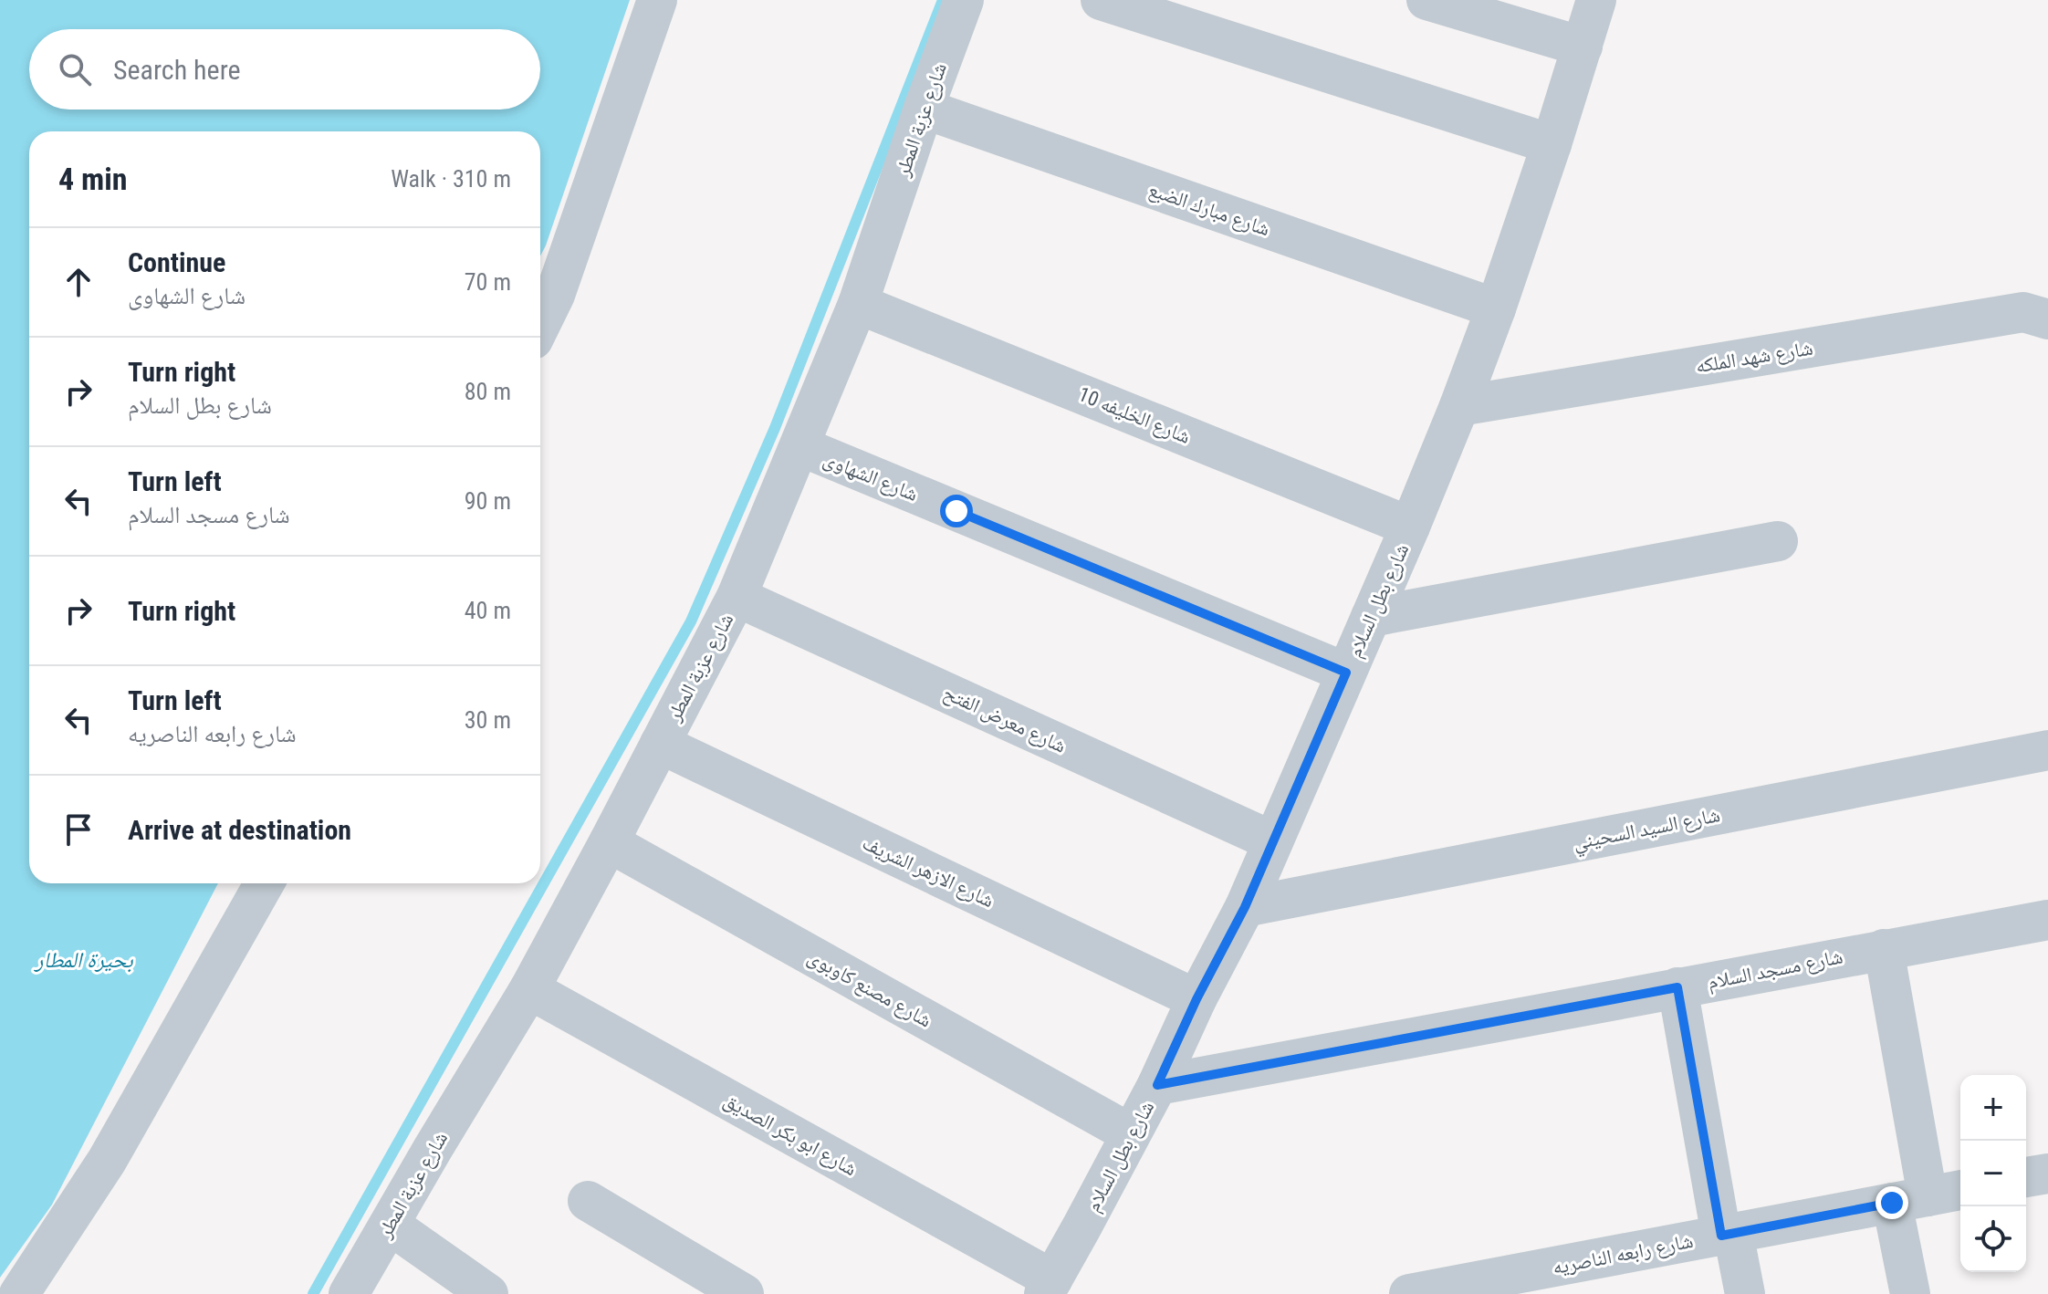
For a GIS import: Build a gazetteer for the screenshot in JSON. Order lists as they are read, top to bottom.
{
  "streets": {
    "street": [
      "شارع عزبة المطر",
      "شارع مبارك الضبع",
      "شارع شهد الملكه",
      "شارع الخليفه 10",
      "شارع الشهاوى",
      "شارع بطل السلام",
      "شارع معرض الفتح",
      "شارع السيد السحيني",
      "شارع الازهر الشريف",
      "شارع مسجد السلام",
      "شارع مصنع كاوبوى",
      "شارع ابو بكر الصديق",
      "شارع رابعه الناصريه"
    ]
  },
  "crossings": [
    ["شارع عزبة المطر", "شارع مبارك الضبع"],
    ["شارع عزبة المطر", "شارع الخليفه 10"],
    ["شارع عزبة المطر", "شارع الشهاوى"],
    ["شارع عزبة المطر", "شارع معرض الفتح"],
    ["شارع عزبة المطر", "شارع الازهر الشريف"],
    ["شارع عزبة المطر", "شارع مصنع كاوبوى"],
    ["شارع عزبة المطر", "شارع ابو بكر الصديق"],
    ["شارع مبارك الضبع", "شارع بطل السلام"],
    ["شارع شهد الملكه", "شارع بطل السلام"],
    ["شارع الخليفه 10", "شارع بطل السلام"],
    ["شارع الشهاوى", "شارع بطل السلام"],
    ["شارع بطل السلام", "شارع معرض الفتح"],
    ["شارع بطل السلام", "شارع السيد السحيني"],
    ["شارع بطل السلام", "شارع الازهر الشريف"],
    ["شارع بطل السلام", "شارع مسجد السلام"],
    ["شارع بطل السلام", "شارع مصنع كاوبوى"],
    ["شارع بطل السلام", "شارع ابو بكر الصديق"]
  ],
  "water": ["بحيرة المطار"],
  "page": {
    "search": "Search here",
    "heading": ["4 min", "Walk · 310 m"],
    "list": [
      ["Continue", "شارع الشهاوى", "70 m"],
      ["Turn right", "شارع بطل السلام", "80 m"],
      ["Turn left", "شارع مسجد السلام", "90 m"],
      ["Turn right", "40 m"],
      ["Turn left", "شارع رابعه الناصريه", "30 m"],
      "Arrive at destination"
    ],
    "map_buttons": ["+", "−"]
  }
}
